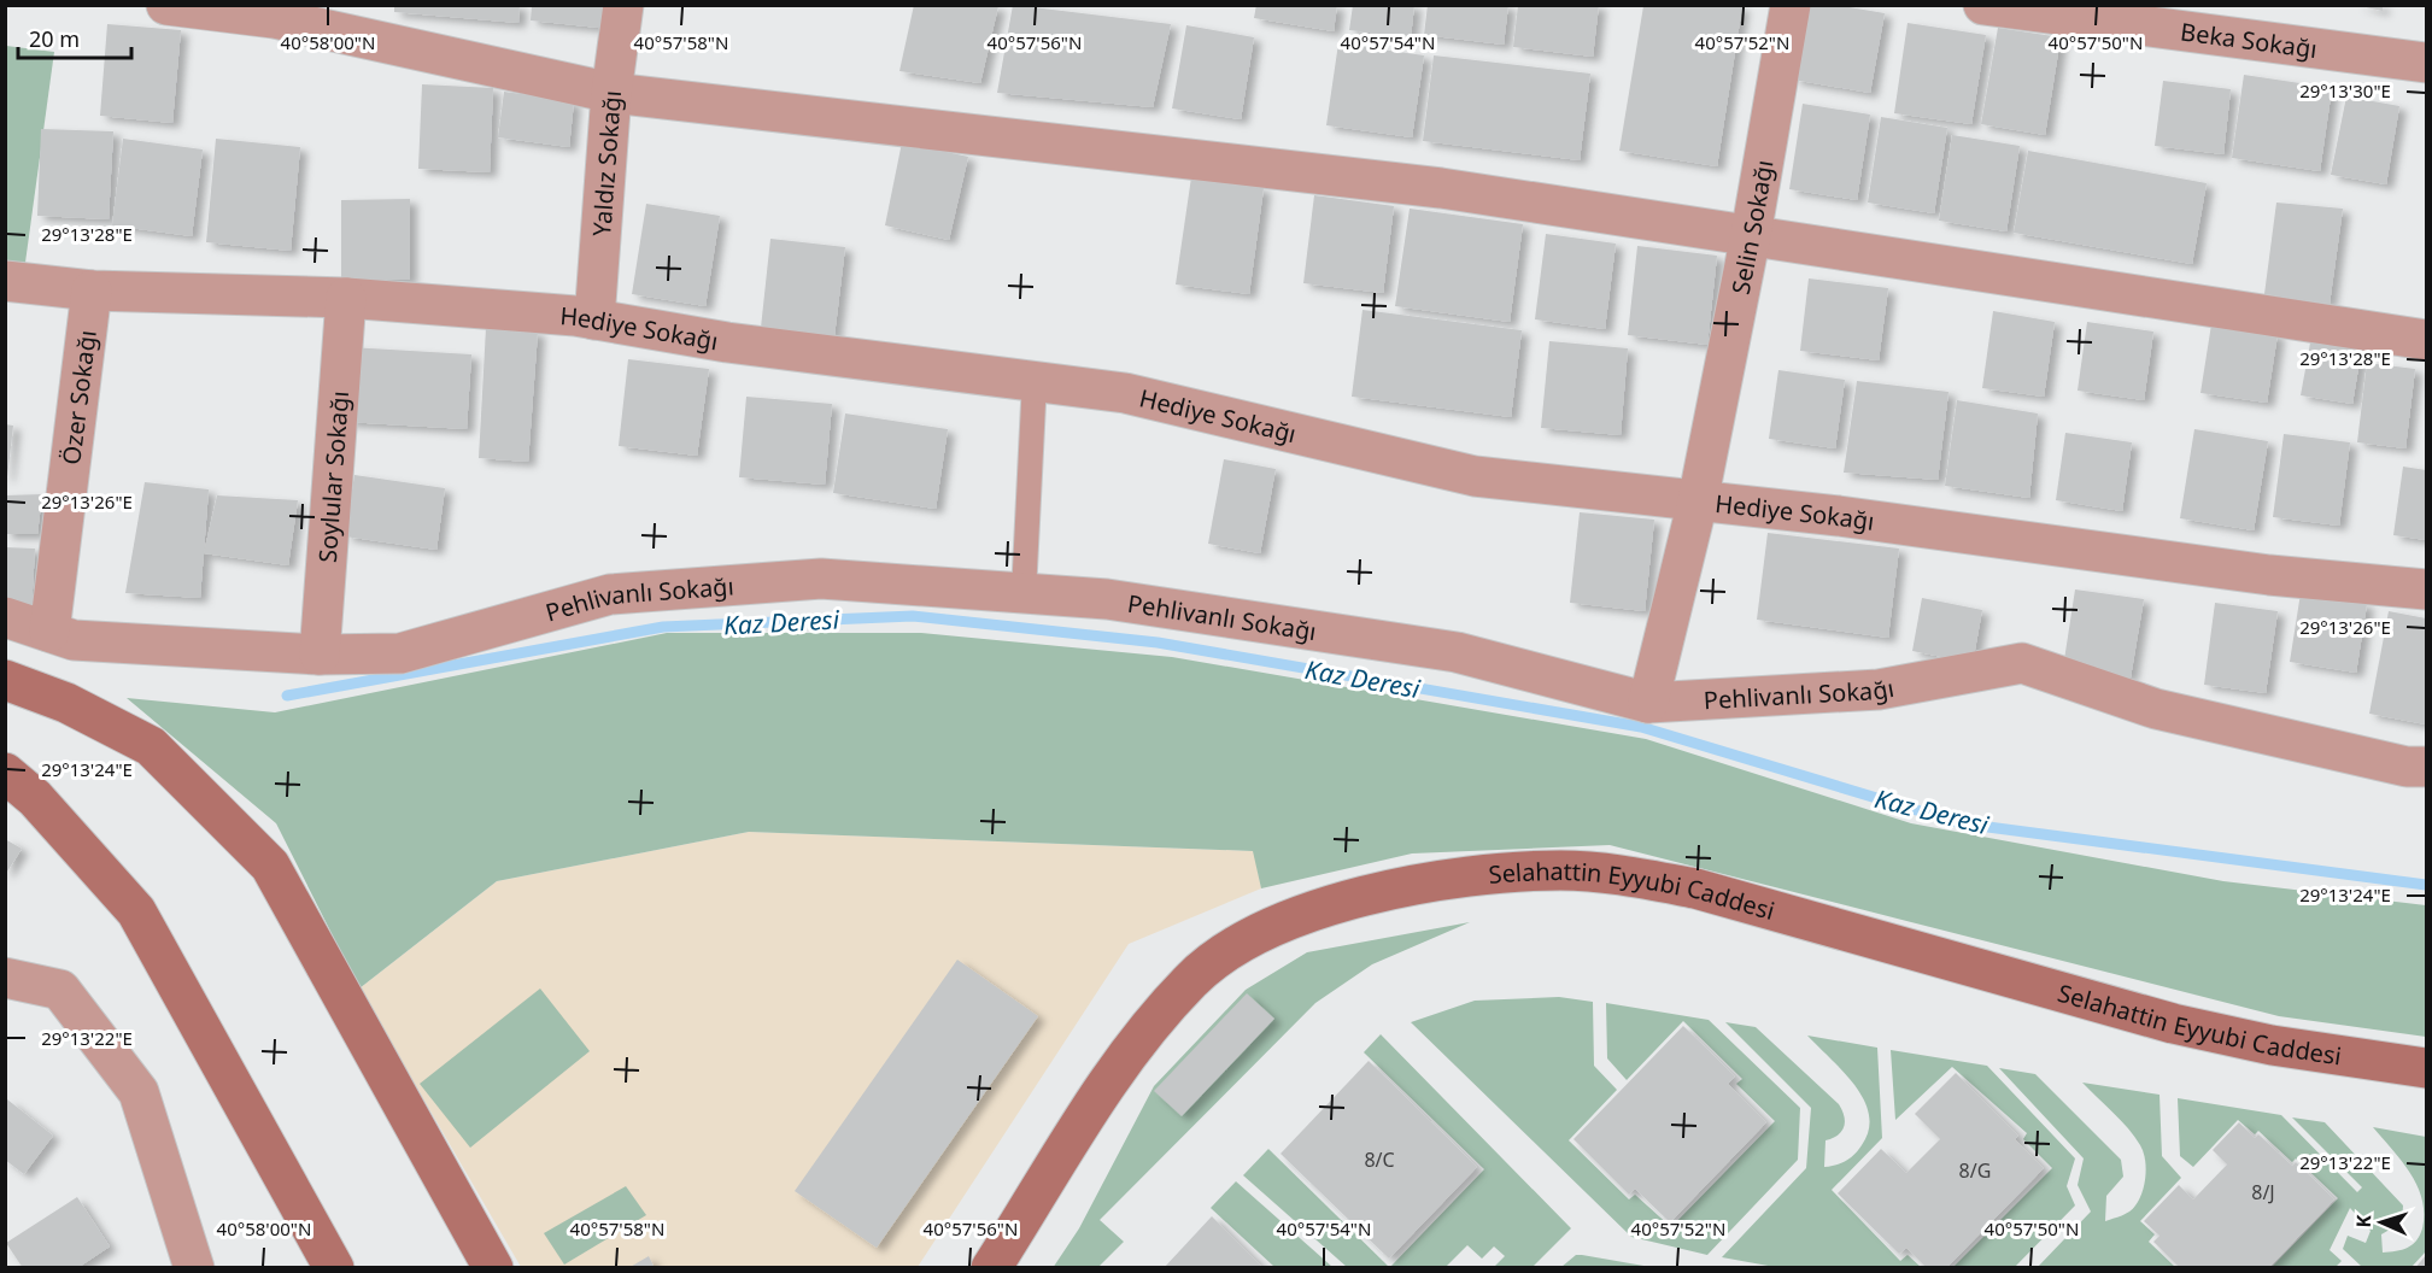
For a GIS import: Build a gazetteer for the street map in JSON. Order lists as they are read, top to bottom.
{
  "streets": {
    "main road": ["Selahattin Eyyubi Caddesi"],
    "street": [
      "Beka Sokağı",
      "Yaldız Sokağı",
      "Selin Sokağı",
      "Hediye Sokağı",
      "Özer Sokağı",
      "Soylular Sokağı",
      "Pehlivanlı Sokağı"
    ]
  },
  "crossings": [
    ["Yaldız Sokağı", "Hediye Sokağı"],
    ["Selin Sokağı", "Hediye Sokağı"],
    ["Selin Sokağı", "Pehlivanlı Sokağı"],
    ["Hediye Sokağı", "Özer Sokağı"],
    ["Hediye Sokağı", "Soylular Sokağı"],
    ["Özer Sokağı", "Pehlivanlı Sokağı"],
    ["Soylular Sokağı", "Pehlivanlı Sokağı"]
  ],
  "water": ["Kaz Deresi"],
  "house_numbers": ["8/C", "8/G", "8/J"],
  "scale_bar": "20 m",
  "north": "left",
  "coordinates": [
    "40°58'00\"N",
    "40°57'58\"N",
    "40°57'56\"N",
    "40°57'54\"N",
    "40°57'52\"N",
    "40°57'50\"N",
    "29°13'30\"E",
    "29°13'28\"E",
    "29°13'26\"E",
    "29°13'24\"E",
    "29°13'22\"E"
  ]
}
